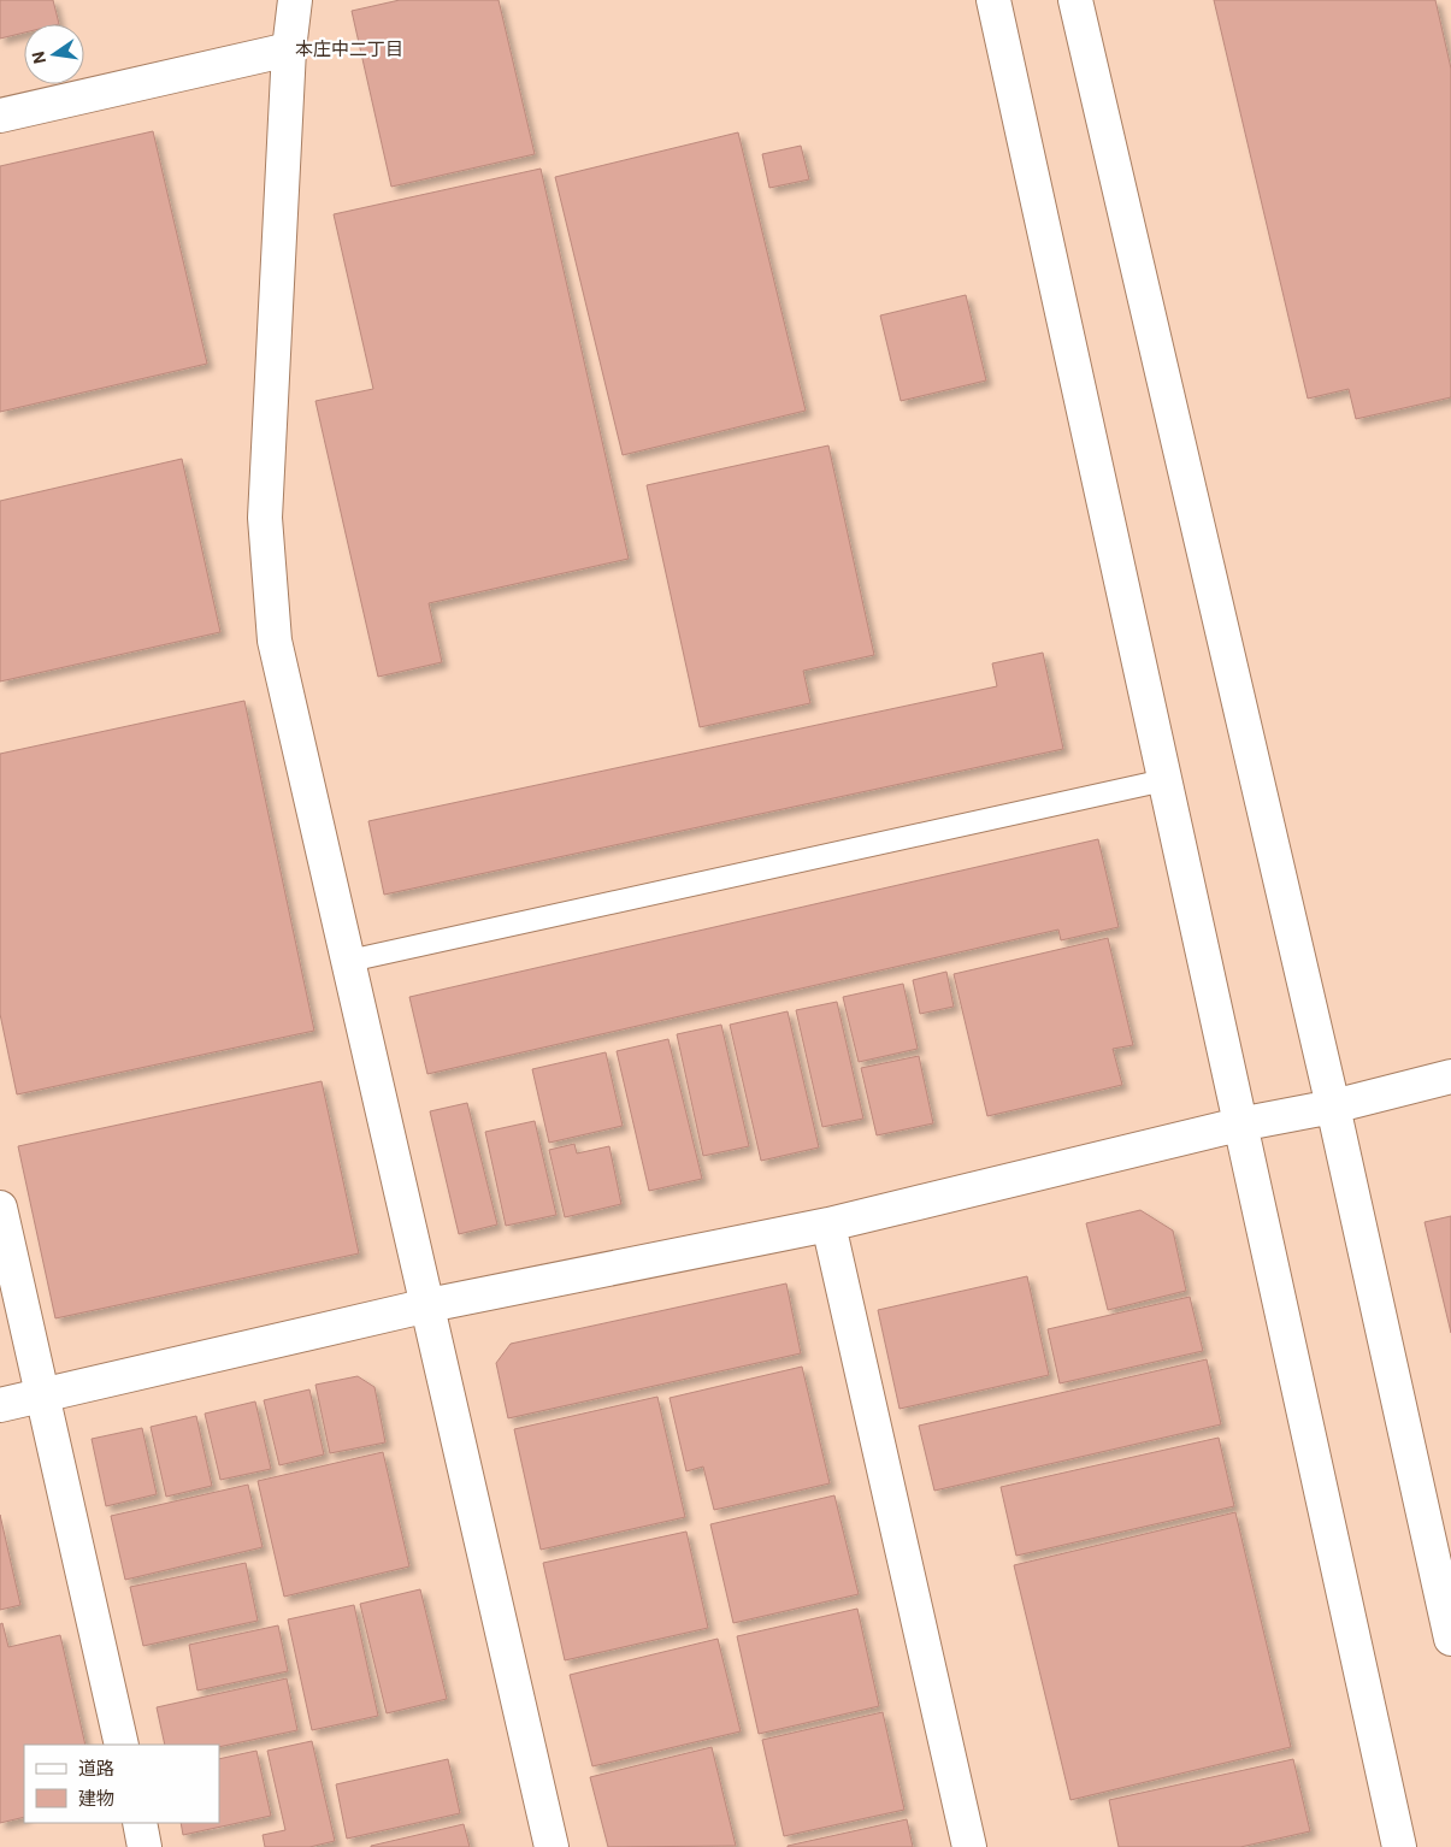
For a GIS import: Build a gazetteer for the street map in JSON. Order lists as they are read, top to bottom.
{
  "districts": ["本庄中二丁目"],
  "legend": ["道路", "建物"],
  "north": "left"
}
